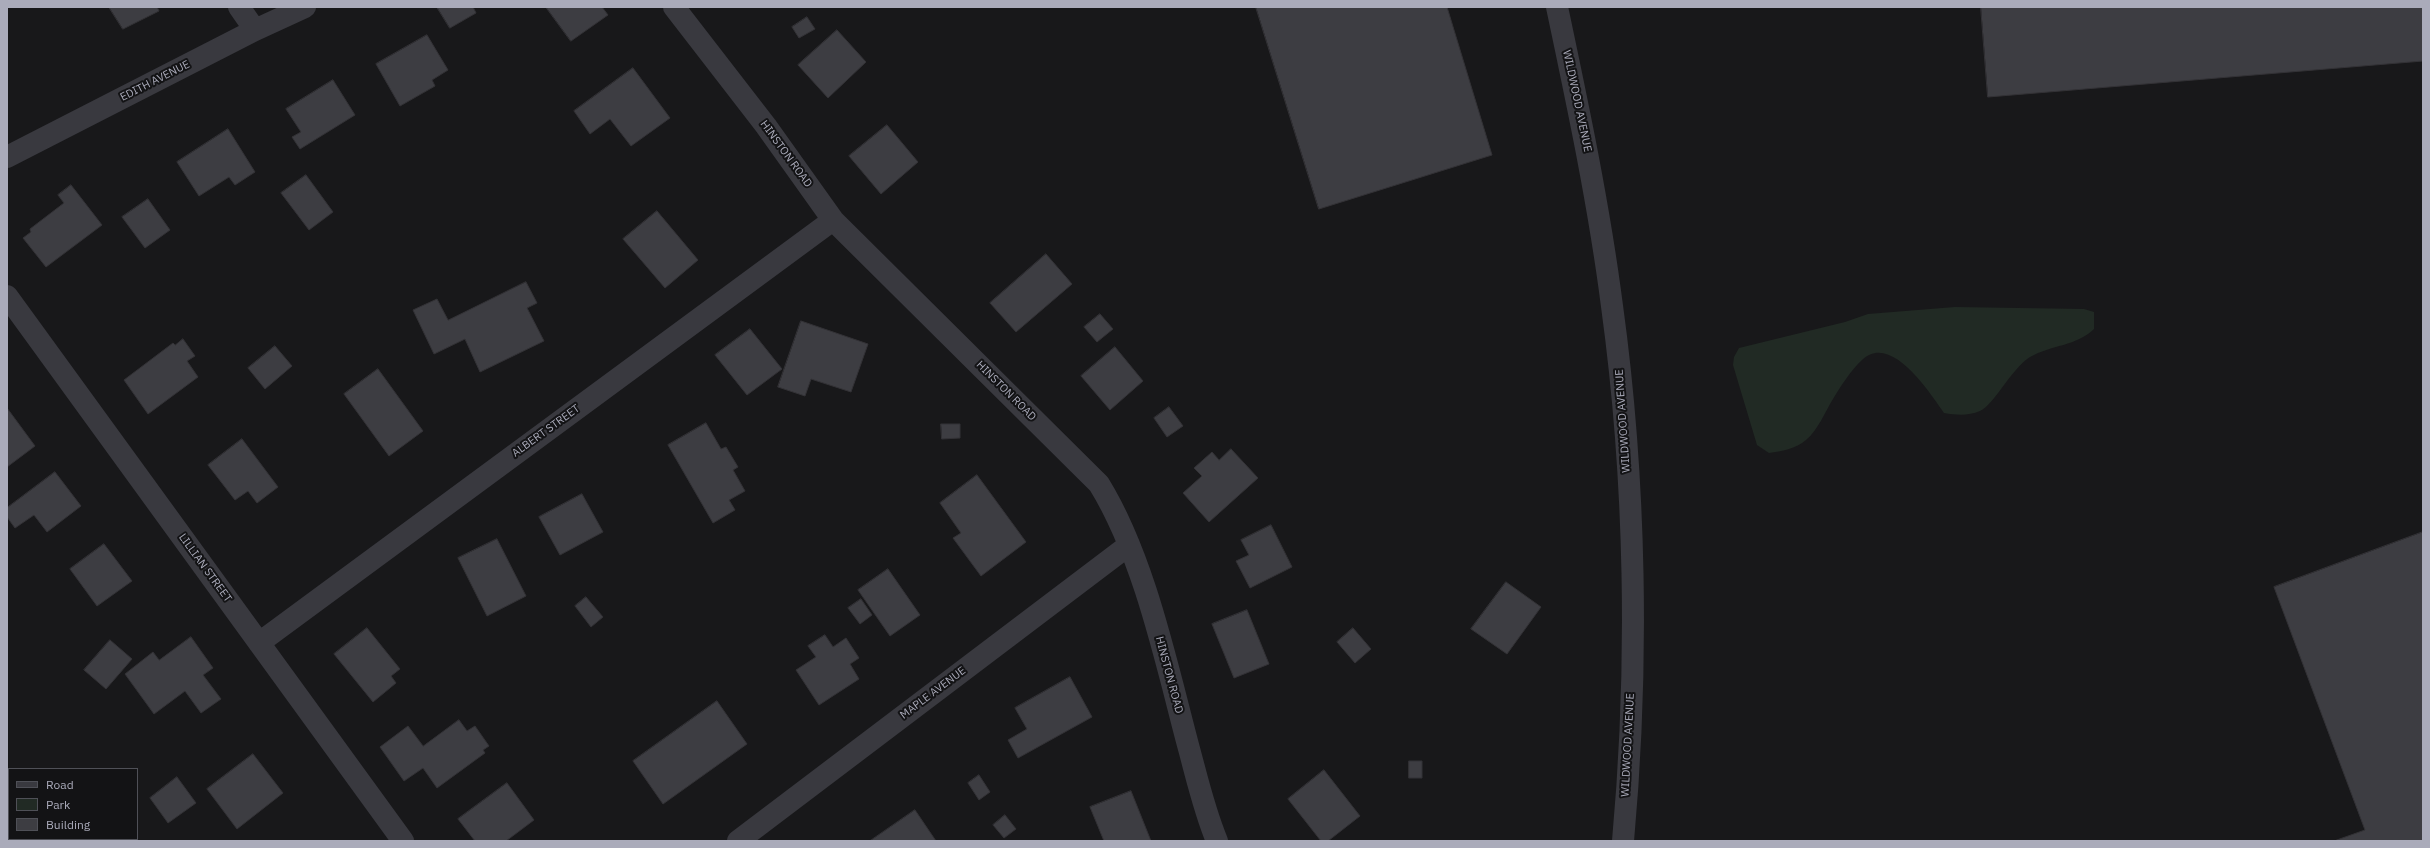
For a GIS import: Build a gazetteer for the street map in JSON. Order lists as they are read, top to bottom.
{
  "streets": {
    "street": [
      "EDITH AVENUE",
      "WILDWOOD AVENUE",
      "HINSTON ROAD",
      "ALBERT STREET",
      "LILLIAN STREET",
      "MAPLE AVENUE"
    ]
  },
  "crossings": [
    ["HINSTON ROAD", "ALBERT STREET"],
    ["HINSTON ROAD", "MAPLE AVENUE"],
    ["ALBERT STREET", "LILLIAN STREET"]
  ],
  "legend": ["Road", "Park", "Building"]
}
